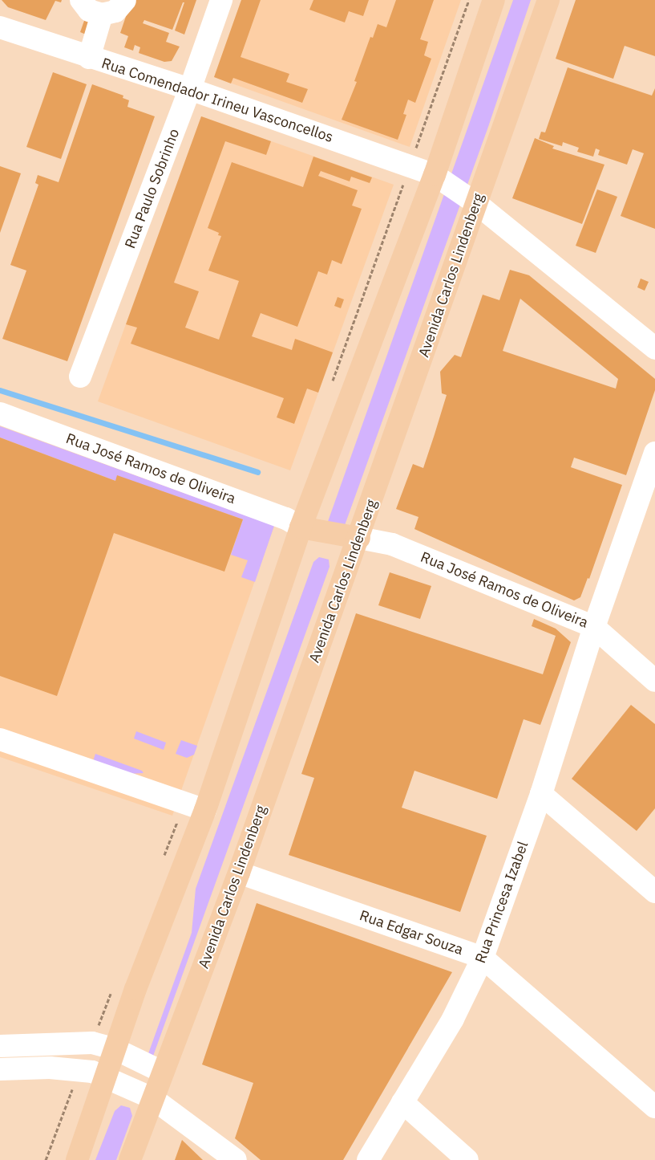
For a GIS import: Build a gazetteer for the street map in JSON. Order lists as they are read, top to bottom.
{
  "streets": {
    "main road": ["Avenida Carlos Lindenberg"],
    "street": [
      "Rua Comendador Irineu Vasconcellos",
      "Rua Paulo Sobrinho",
      "Rua José Ramos de Oliveira",
      "Rua Princesa Izabel",
      "Rua Edgar Souza"
    ]
  },
  "crossings": [
    ["Rua Comendador Irineu Vasconcellos", "Rua Paulo Sobrinho"],
    ["Rua Comendador Irineu Vasconcellos", "Avenida Carlos Lindenberg"],
    ["Avenida Carlos Lindenberg", "Rua José Ramos de Oliveira"],
    ["Avenida Carlos Lindenberg", "Rua Edgar Souza"],
    ["Rua José Ramos de Oliveira", "Rua Princesa Izabel"],
    ["Rua Princesa Izabel", "Rua Edgar Souza"]
  ]
}
